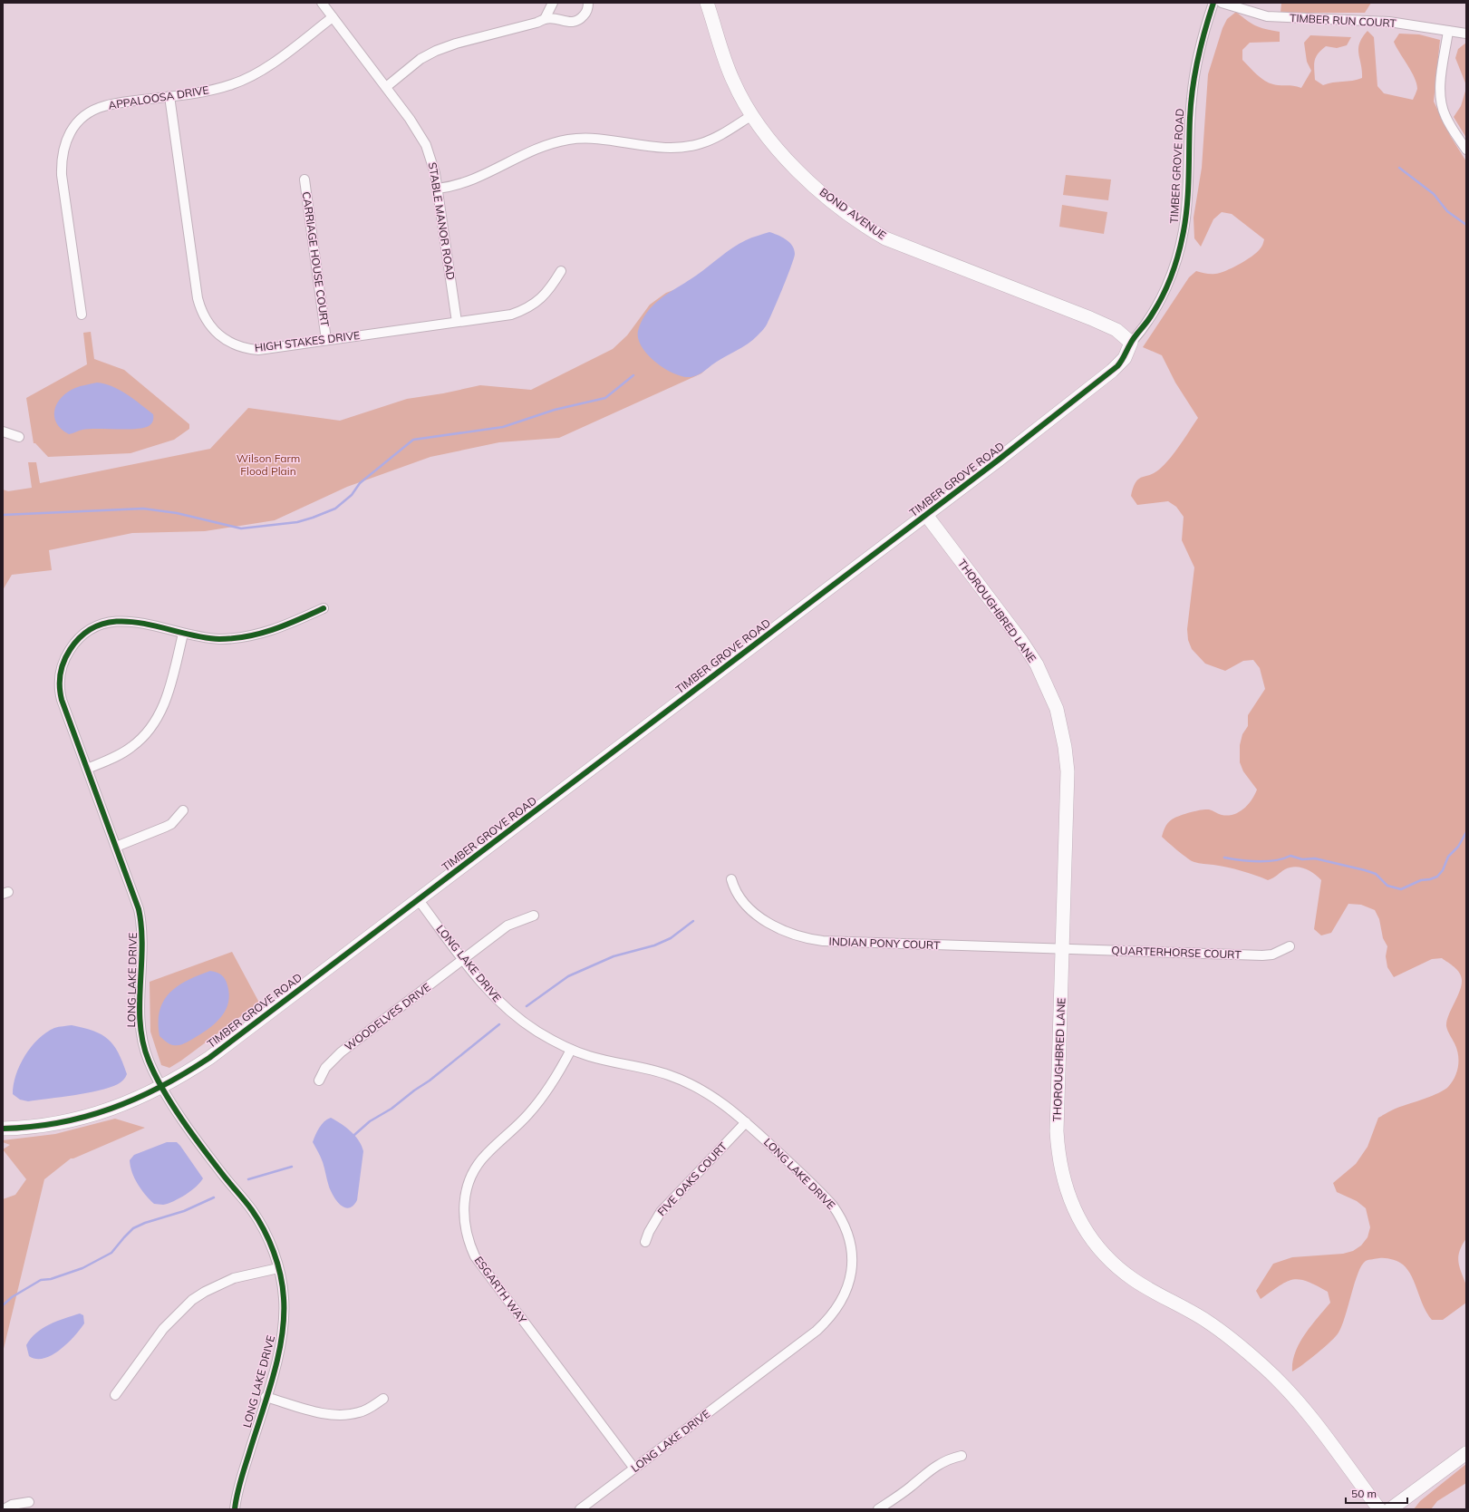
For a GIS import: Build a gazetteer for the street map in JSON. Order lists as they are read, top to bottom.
{
  "streets": {
    "street": [
      "TIMBER RUN COURT",
      "APPALOOSA DRIVE",
      "TIMBER GROVE ROAD",
      "BOND AVENUE",
      "STABLE MANOR ROAD",
      "CARRIAGE HOUSE COURT",
      "HIGH STAKES DRIVE",
      "THOROUGHBRED LANE",
      "INDIAN PONY COURT",
      "QUARTERHORSE COURT",
      "LONG LAKE DRIVE",
      "WOODELVES DRIVE",
      "FIVE OAKS COURT",
      "ESGARTH WAY"
    ]
  },
  "crossings": [
    ["APPALOOSA DRIVE", "STABLE MANOR ROAD"],
    ["APPALOOSA DRIVE", "HIGH STAKES DRIVE"],
    ["TIMBER GROVE ROAD", "BOND AVENUE"],
    ["TIMBER GROVE ROAD", "THOROUGHBRED LANE"],
    ["TIMBER GROVE ROAD", "LONG LAKE DRIVE"],
    ["STABLE MANOR ROAD", "HIGH STAKES DRIVE"],
    ["CARRIAGE HOUSE COURT", "HIGH STAKES DRIVE"],
    ["THOROUGHBRED LANE", "INDIAN PONY COURT"],
    ["THOROUGHBRED LANE", "QUARTERHORSE COURT"],
    ["INDIAN PONY COURT", "QUARTERHORSE COURT"],
    ["LONG LAKE DRIVE", "WOODELVES DRIVE"],
    ["LONG LAKE DRIVE", "FIVE OAKS COURT"],
    ["LONG LAKE DRIVE", "ESGARTH WAY"]
  ],
  "parks": ["Wilson Farm Flood Plain"],
  "scale_bar": "50 m"
}
